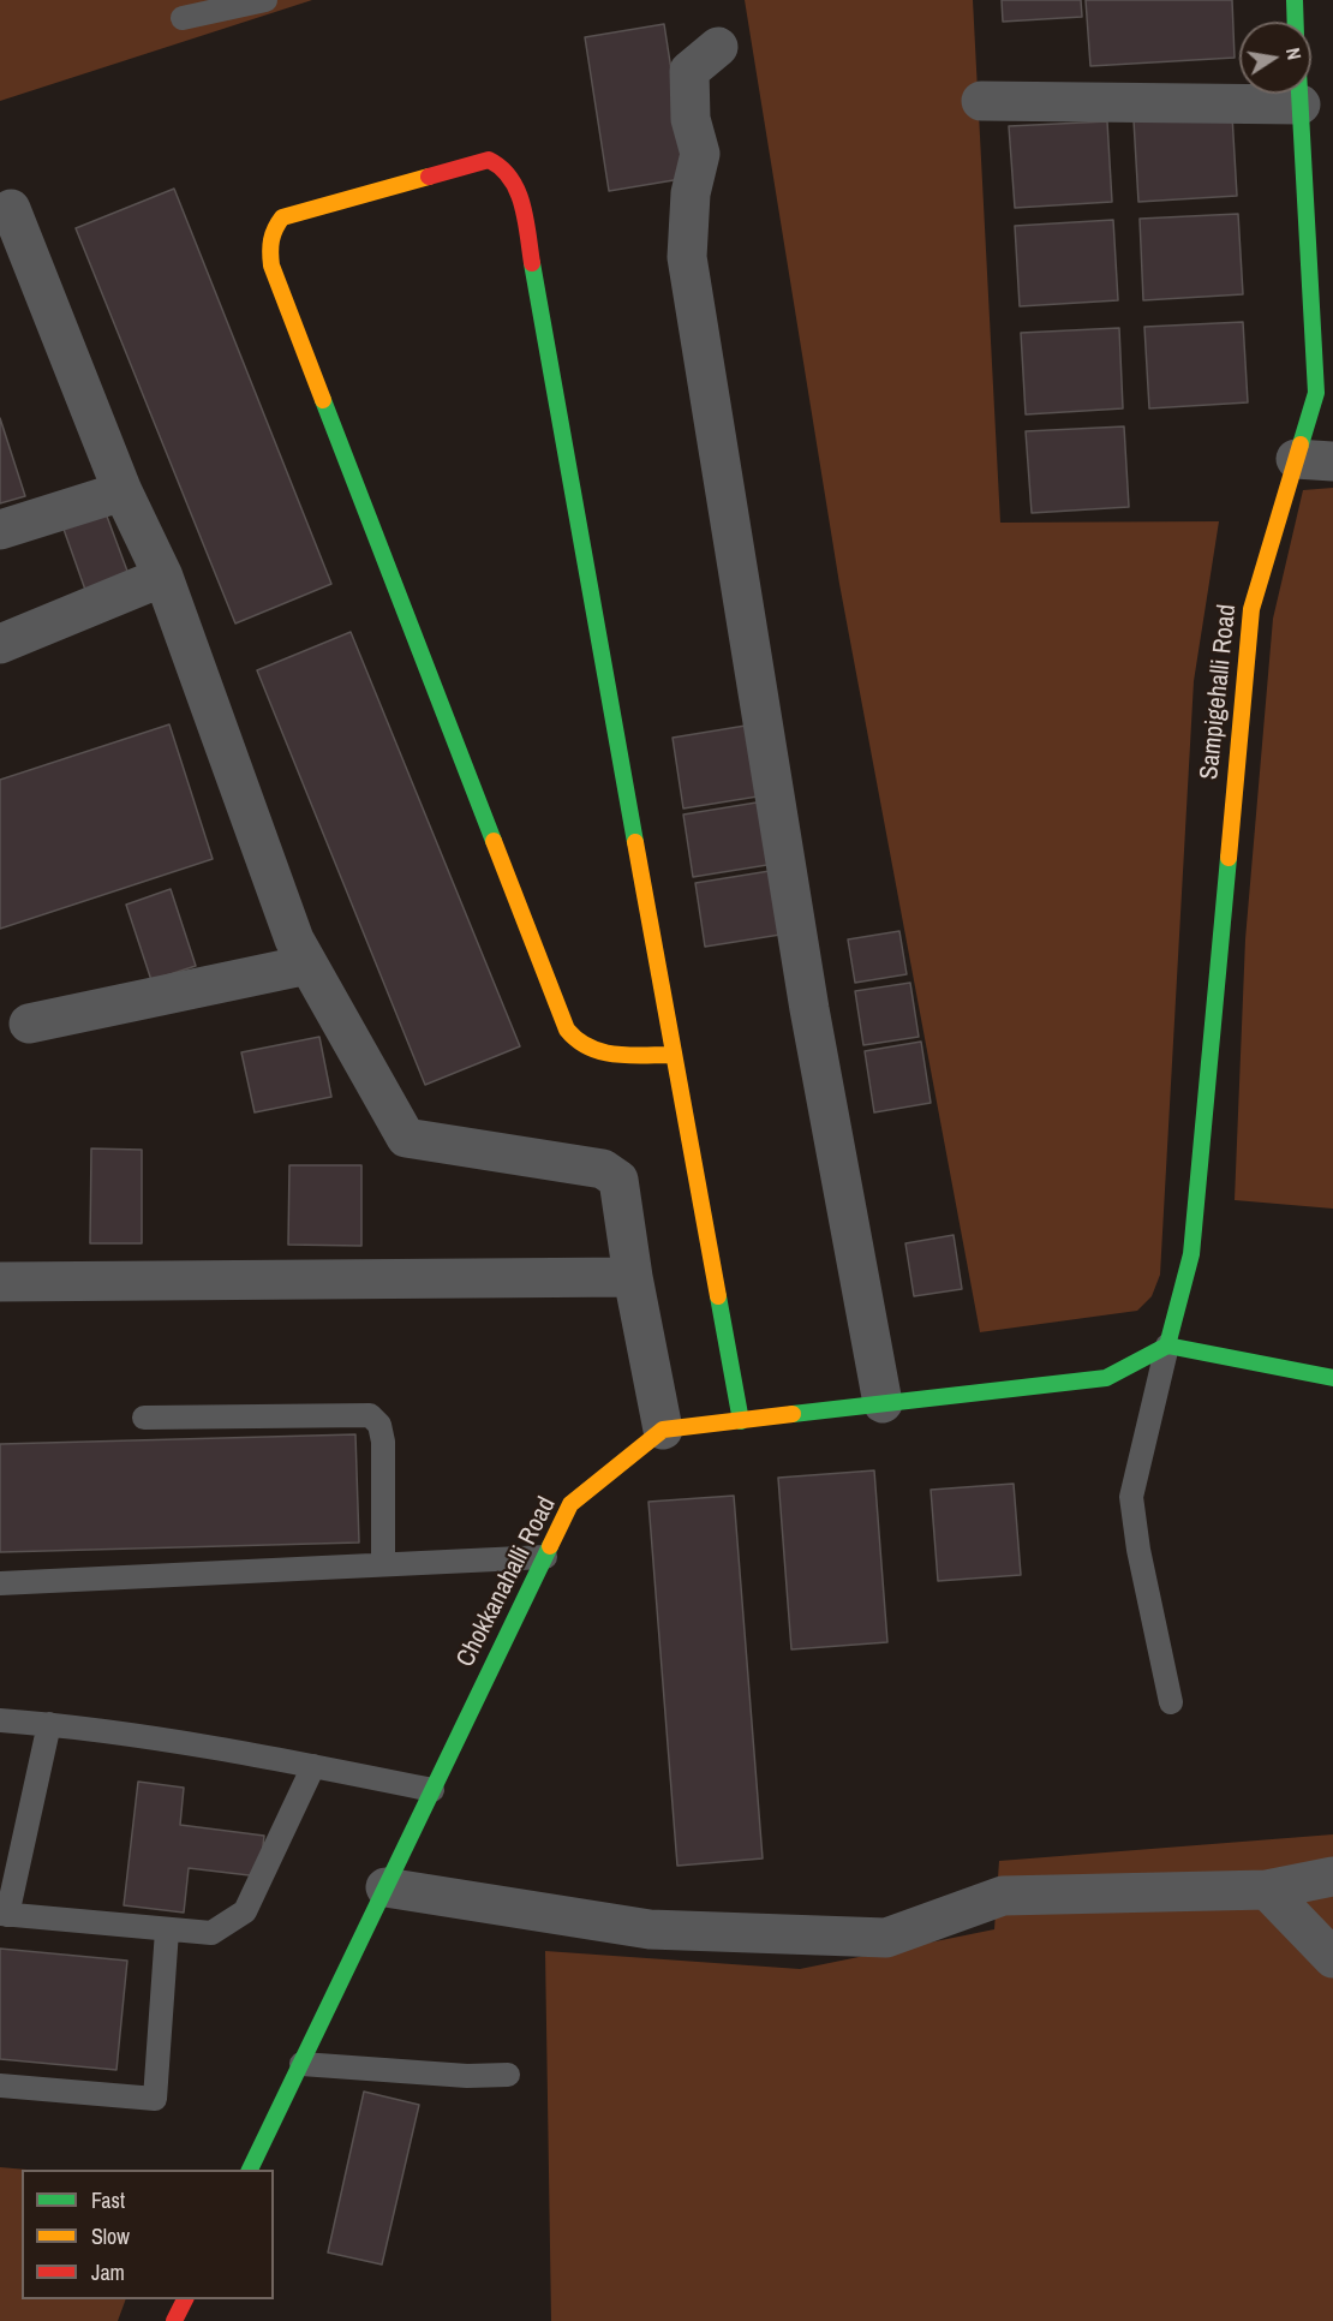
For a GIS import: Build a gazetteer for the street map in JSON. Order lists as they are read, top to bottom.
{
  "streets": {
    "street": ["Sampigehalli Road", "Chokkanahalli Road"]
  },
  "legend": ["Fast", "Slow", "Jam"],
  "north": "right"
}
